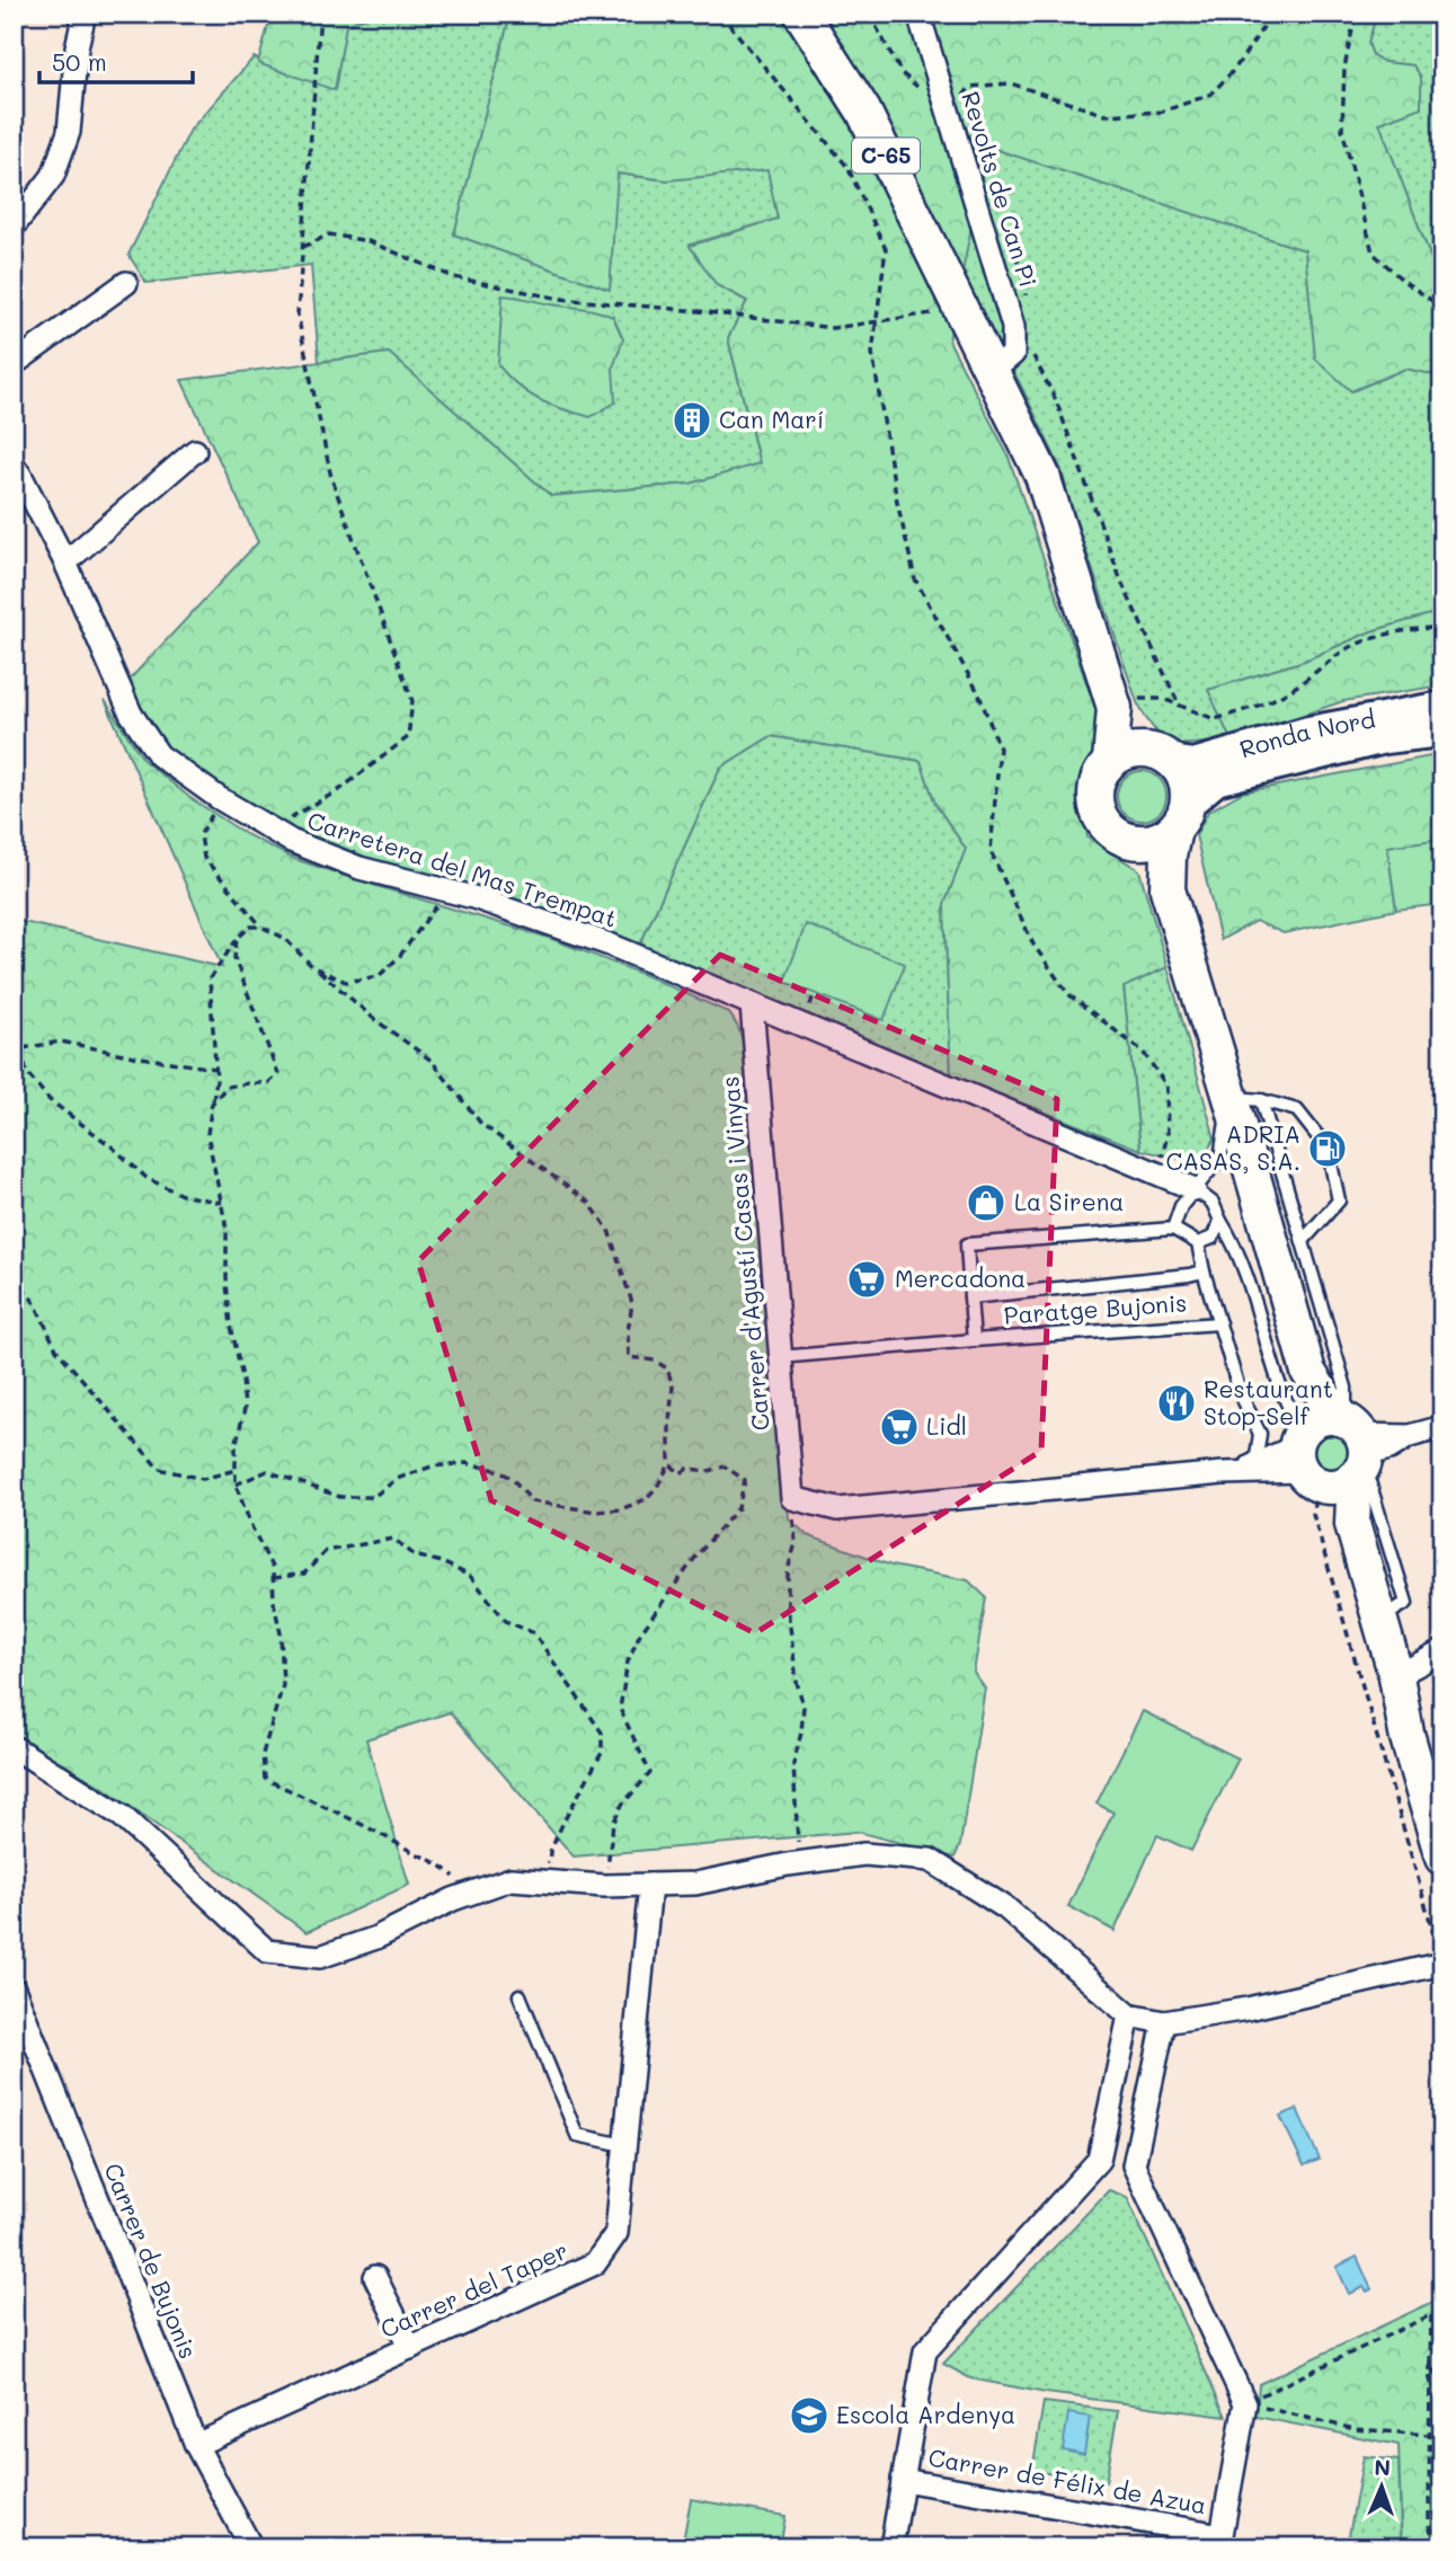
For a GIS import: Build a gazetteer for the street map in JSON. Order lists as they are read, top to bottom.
{
  "streets": {
    "main road": ["C-65"],
    "street": [
      "Revolts de Can Pi",
      "Ronda Nord",
      "Carretera del Mas Trempat",
      "Carrer d'Agustí Casas i Vinyas",
      "Carrer de Bujonis",
      "Carrer del Taper",
      "Carrer de Félix de Azua"
    ],
    "lane": ["Paratge Bujonis"]
  },
  "crossings": [
    ["C-65", "Revolts de Can Pi"],
    ["C-65", "Ronda Nord"],
    ["Carretera del Mas Trempat", "Carrer d'Agustí Casas i Vinyas"],
    ["Carretera del Mas Trempat", "Paratge Bujonis"],
    ["Carrer d'Agustí Casas i Vinyas", "Paratge Bujonis"],
    ["Carrer de Bujonis", "Carrer del Taper"]
  ],
  "places": {
    "building": ["Can Marí"],
    "fuel station": ["ADRIA CASAS, S.A."],
    "shop": ["La Sirena"],
    "supermarket": ["Mercadona", "Lidl"],
    "restaurant": ["Restaurant Stop-Self"],
    "school or university": ["Escola Ardenya"]
  },
  "scale_bar": "50 m",
  "north": "top"
}
